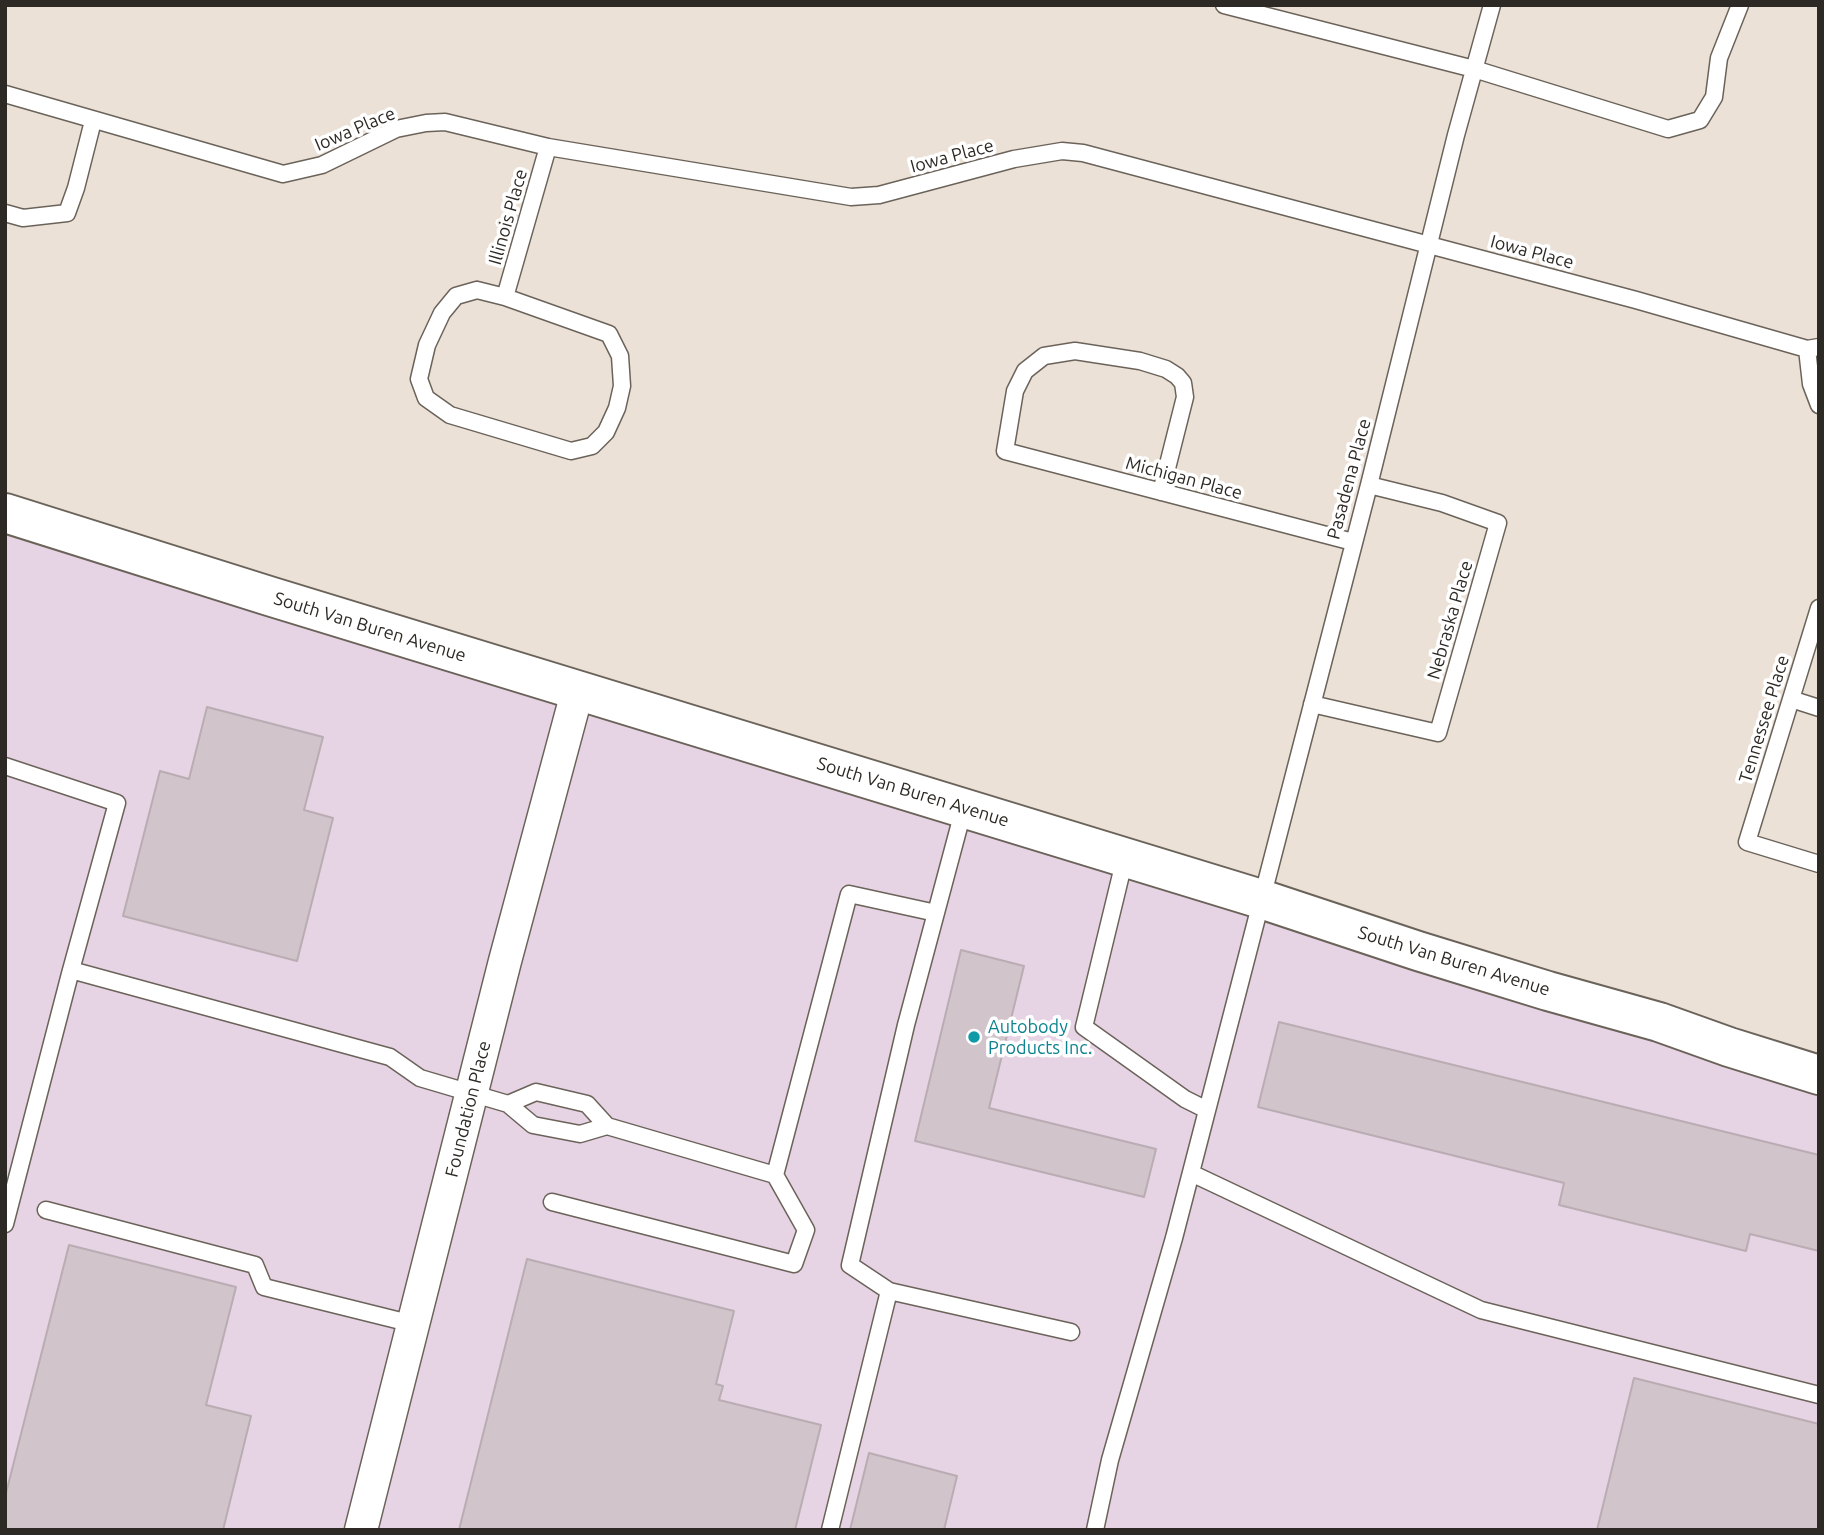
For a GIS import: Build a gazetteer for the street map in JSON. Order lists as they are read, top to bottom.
{
  "streets": {
    "main road": ["South Van Buren Avenue"],
    "street": ["Foundation Place"],
    "lane": [
      "Iowa Place",
      "Illinois Place",
      "Michigan Place",
      "Pasadena Place",
      "Nebraska Place",
      "Tennessee Place"
    ]
  },
  "crossings": [
    ["Iowa Place", "Illinois Place"],
    ["Iowa Place", "Pasadena Place"],
    ["Michigan Place", "Pasadena Place"],
    ["Pasadena Place", "Nebraska Place"],
    ["Pasadena Place", "South Van Buren Avenue"],
    ["South Van Buren Avenue", "Foundation Place"]
  ],
  "places": ["Autobody Products Inc."]
}
